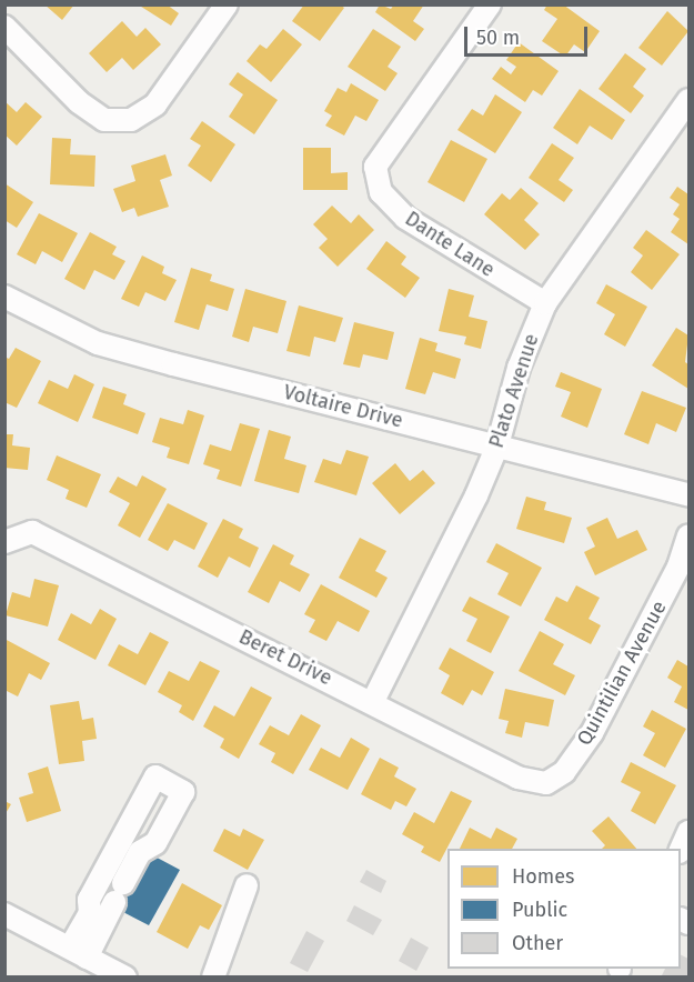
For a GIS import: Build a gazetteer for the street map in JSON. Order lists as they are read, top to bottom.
{
  "streets": {
    "street": [
      "Dante Lane",
      "Plato Avenue",
      "Voltaire Drive",
      "Beret Drive",
      "Quintilian Avenue"
    ]
  },
  "crossings": [
    ["Dante Lane", "Plato Avenue"],
    ["Plato Avenue", "Voltaire Drive"],
    ["Plato Avenue", "Beret Drive"],
    ["Beret Drive", "Quintilian Avenue"]
  ],
  "legend": ["Homes", "Public", "Other"],
  "scale_bar": "50 m"
}
